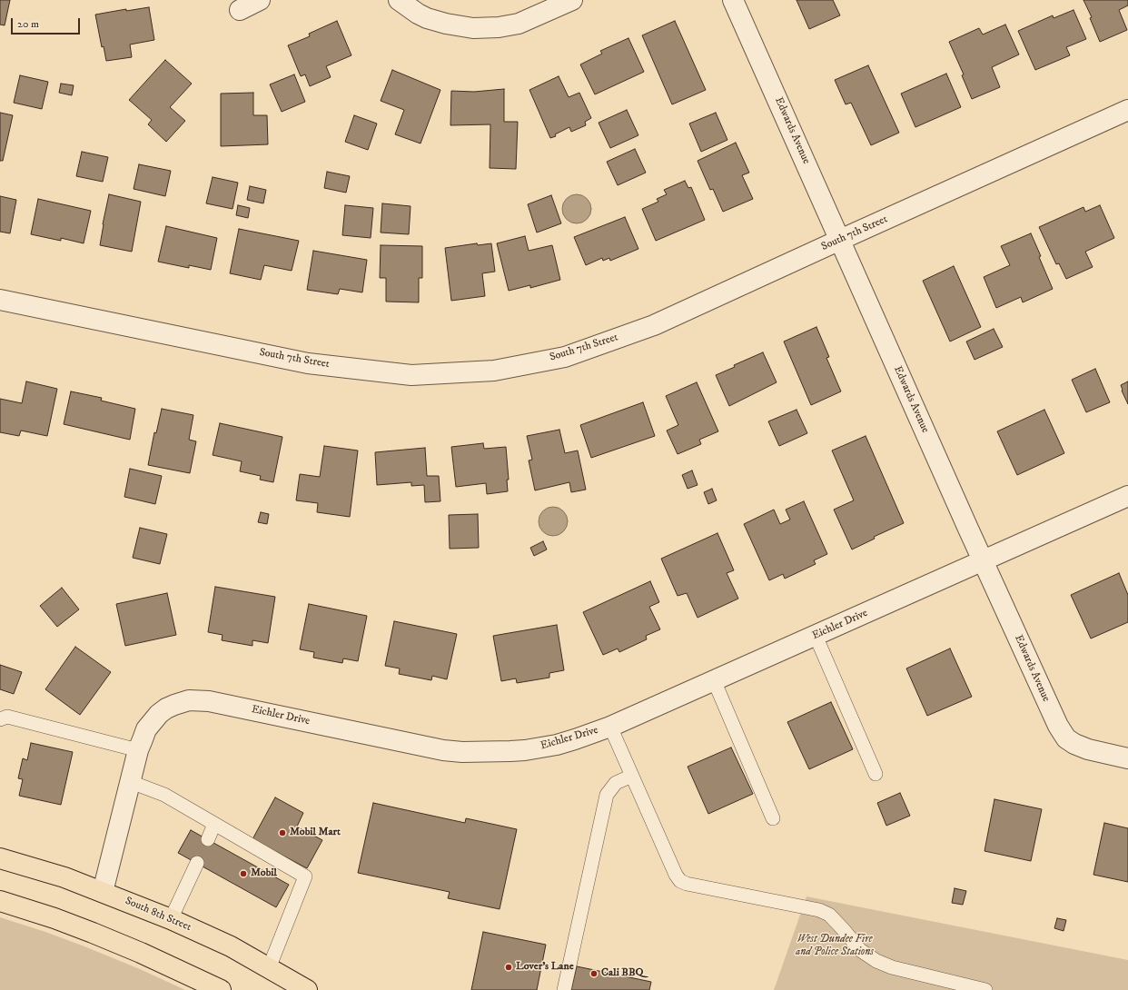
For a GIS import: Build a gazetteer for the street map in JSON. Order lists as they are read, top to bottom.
{
  "streets": {
    "main road": ["South 8th Street"],
    "street": ["Edwards Avenue", "South 7th Street", "Eichler Drive"]
  },
  "crossings": [
    ["Edwards Avenue", "South 7th Street"],
    ["Edwards Avenue", "Eichler Drive"],
    ["Eichler Drive", "South 8th Street"]
  ],
  "parks": ["West Dundee Fire and Police Stations"],
  "places": [
    "Mobil Mart",
    "Mobil",
    "Lover's Lane",
    "Cali BBQ"
  ],
  "scale_bar": "20 m"
}
